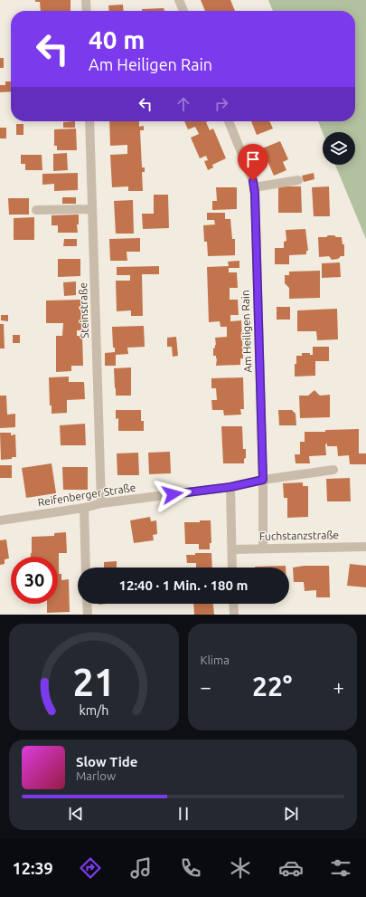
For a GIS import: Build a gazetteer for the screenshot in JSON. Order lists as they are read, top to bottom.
{
  "streets": {
    "street": [
      "Steinstraße",
      "Am Heiligen Rain",
      "Reifenberger Straße",
      "Fuchstanzstraße"
    ]
  },
  "crossings": [
    ["Steinstraße", "Reifenberger Straße"],
    ["Am Heiligen Rain", "Reifenberger Straße"],
    ["Am Heiligen Rain", "Fuchstanzstraße"]
  ],
  "page": {
    "turn": ["40 m", "Am Heiligen Rain"],
    "limit": "30",
    "trip": "12:40 · 1 Min. · 180 m",
    "tile": "Klima",
    "heat": ["−", "22°", "+"],
    "song": ["Slow Tide", "Marlow"],
    "tabs": "12:39",
    "gauge": ["21", "km/h"]
  }
}
